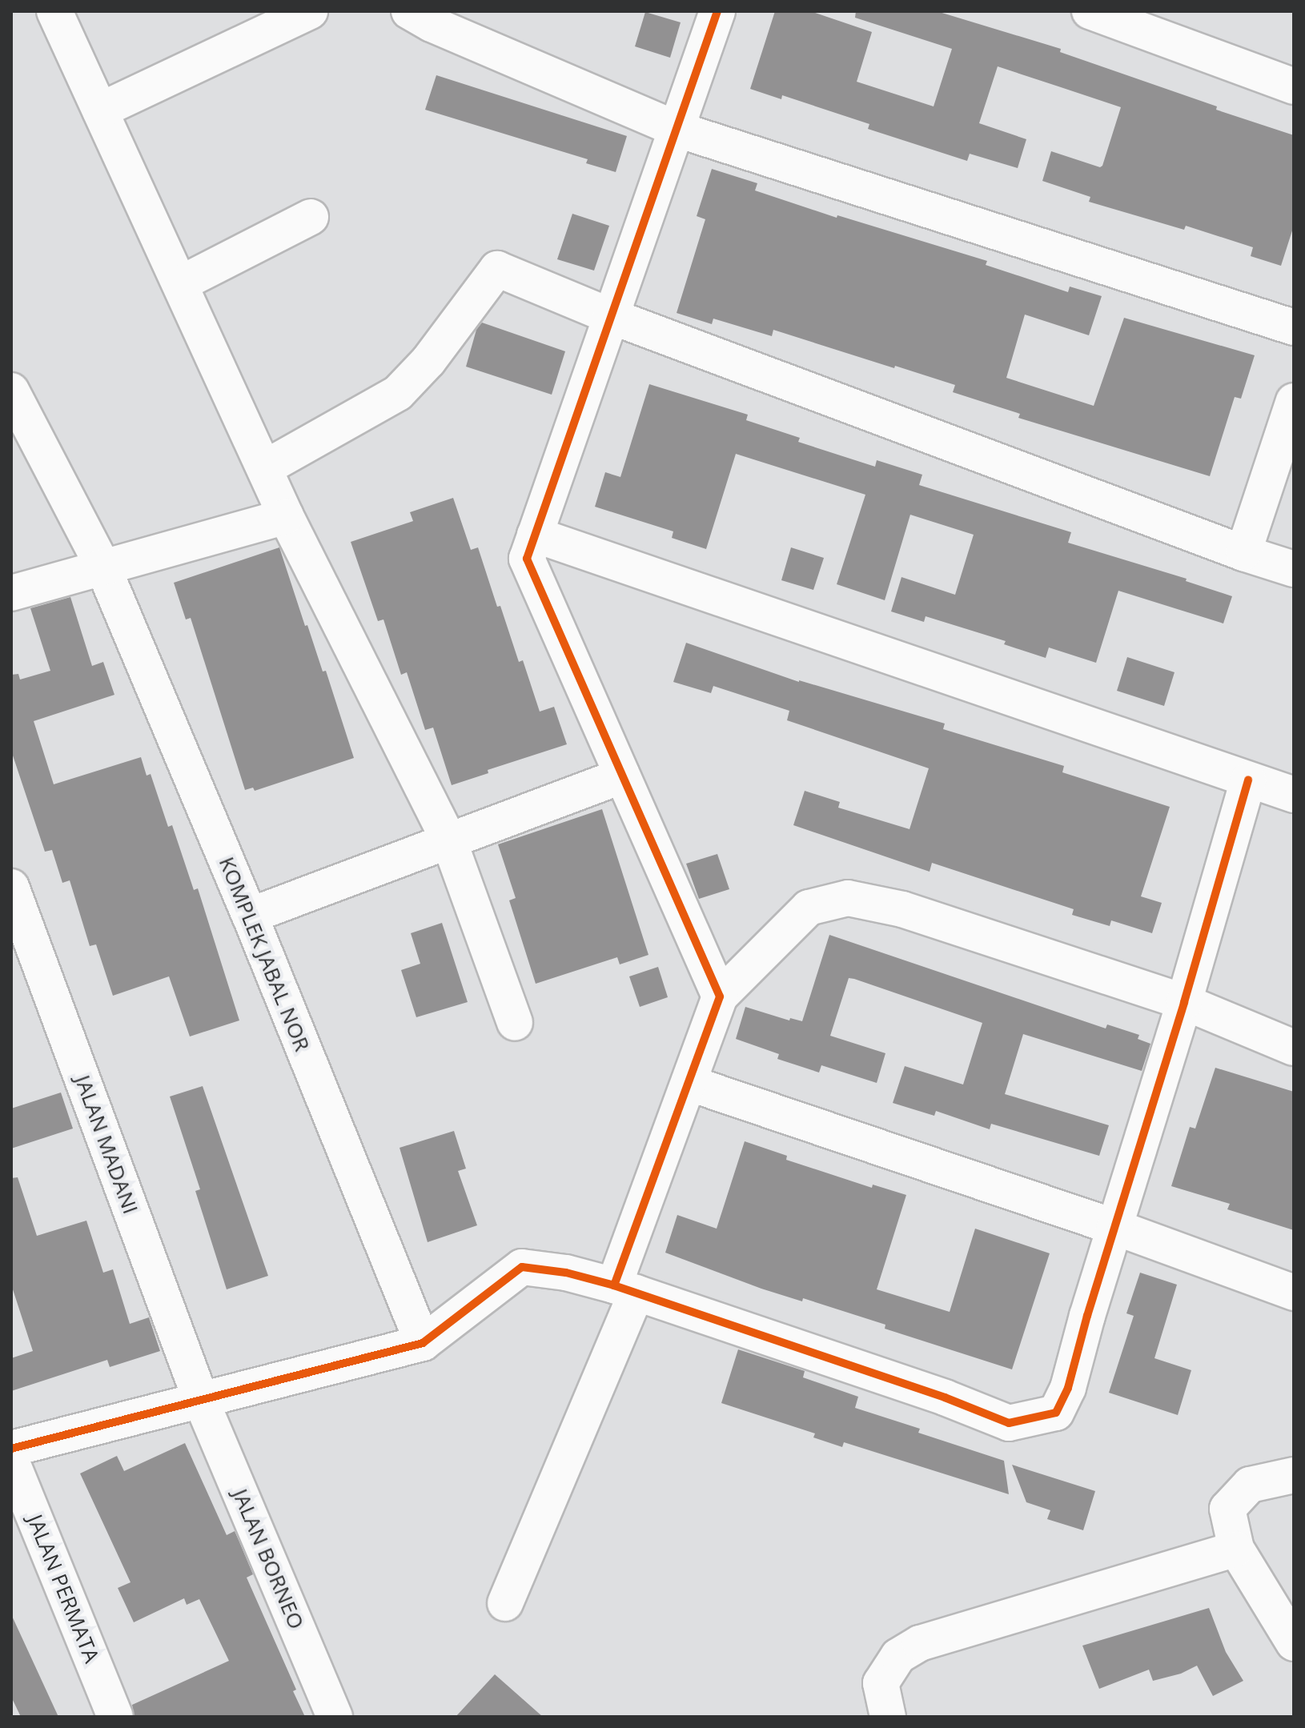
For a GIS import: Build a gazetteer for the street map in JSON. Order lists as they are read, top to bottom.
{
  "streets": {
    "street": [
      "KOMPLEK JABAL NOR",
      "JALAN MADANI",
      "JALAN BORNEO",
      "JALAN PERMATA"
    ]
  },
  "crossings": [
    ["JALAN MADANI", "JALAN BORNEO"]
  ]
}
